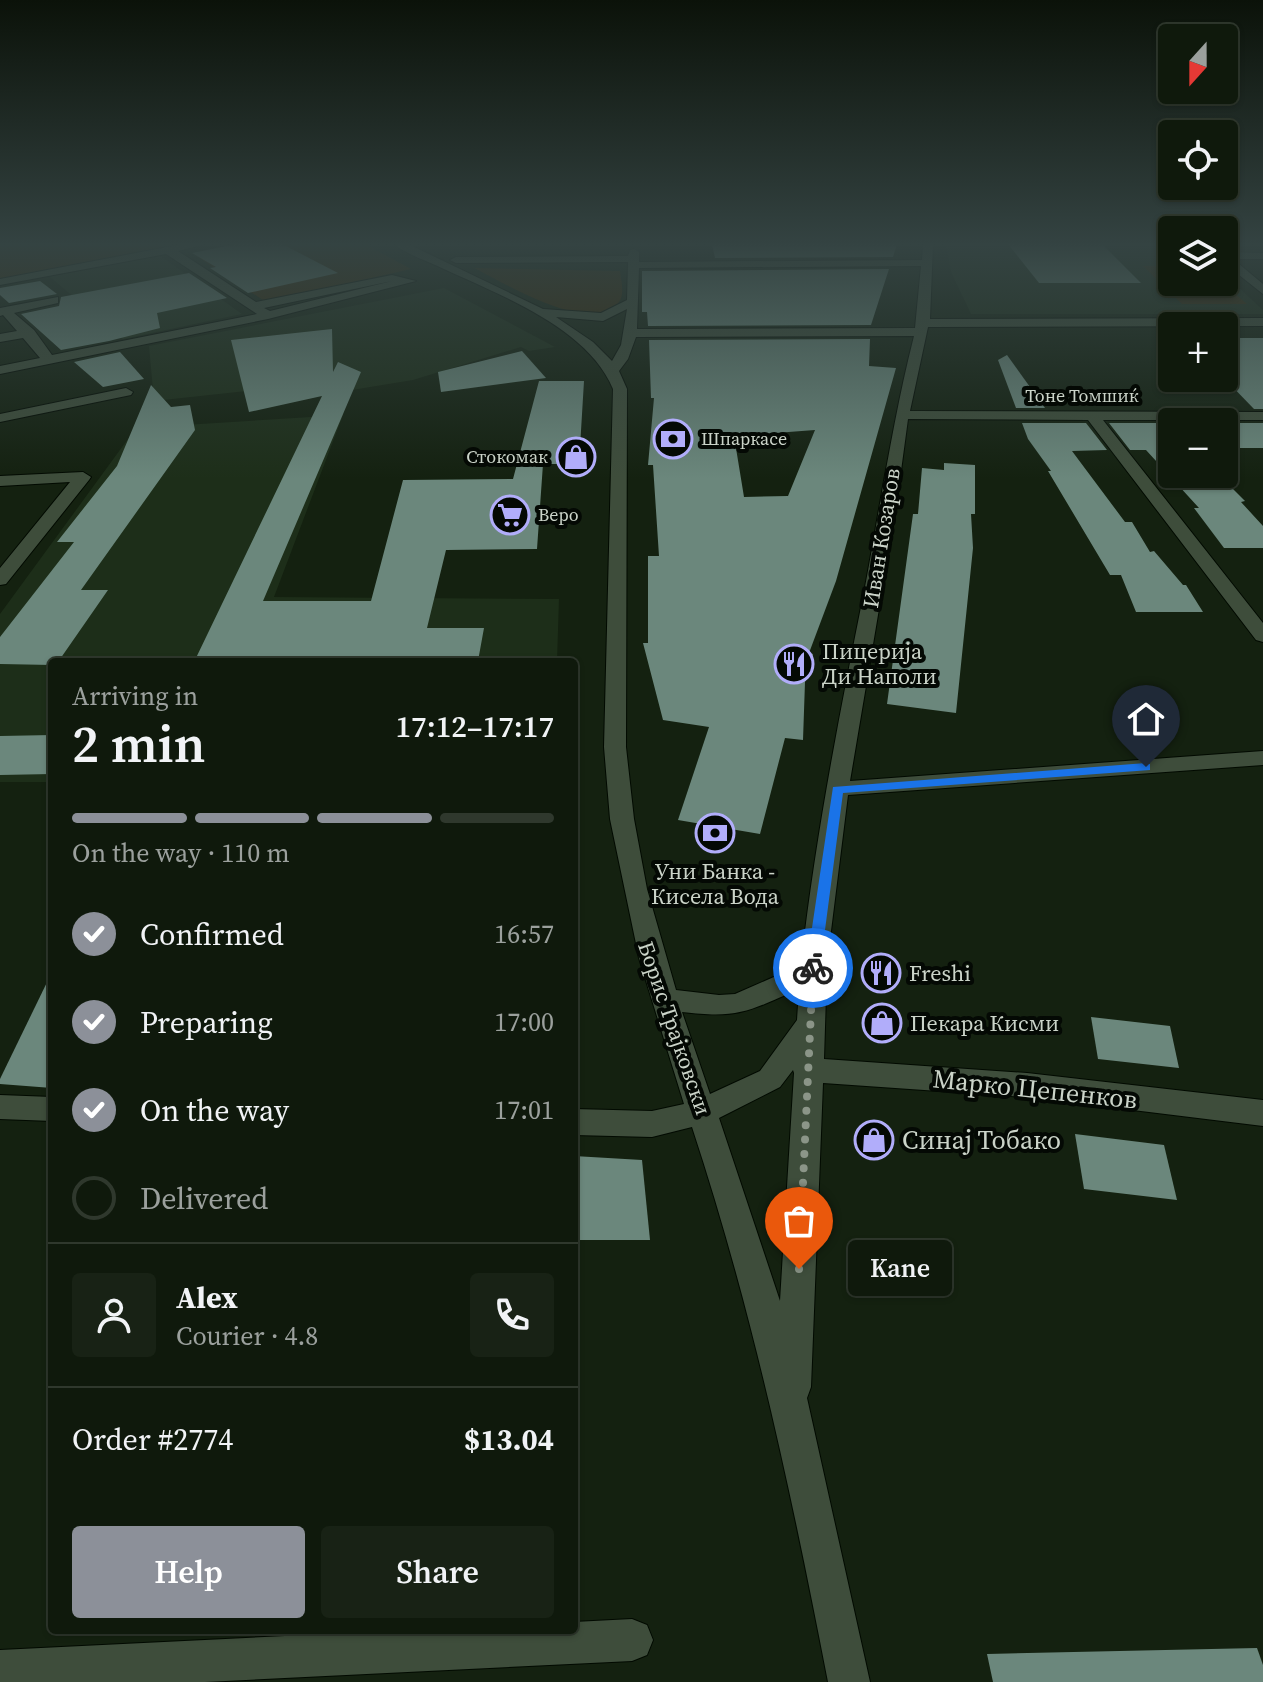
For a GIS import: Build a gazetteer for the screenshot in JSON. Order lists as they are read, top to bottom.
{
  "streets": {
    "street": [
      "Тоне Томшиќ",
      "Иван Козаров",
      "Борис Трајковски",
      "Марко Цепенков"
    ]
  },
  "crossings": [
    ["Тоне Томшиќ", "Иван Козаров"],
    ["Иван Козаров", "Борис Трајковски"],
    ["Иван Козаров", "Марко Цепенков"]
  ],
  "places": {
    "bank": ["Шпаркасе", "Уни Банка - Кисела Вода"],
    "shop": ["Стокомак", "Пекара Кисми", "Синај Тобако"],
    "supermarket": ["Веро"],
    "restaurant": ["Пицерија Ди Наполи", "Freshi"],
    "other": ["Kane"]
  },
  "north": "bottom",
  "page": {
    "map_buttons": ["+", "−"],
    "heading": ["2 min", "Arriving in", "17:12–17:17"],
    "panel": [
      "Alex",
      "Courier · 4.8",
      "Order #2774",
      "$13.04"
    ],
    "bar": "On the way · 110 m",
    "list": [
      ["Confirmed", "16:57"],
      ["Preparing", "17:00"],
      ["On the way", "17:01"],
      "Delivered"
    ],
    "bubble": "Kane",
    "buttons": ["Help", "Share"]
  }
}
